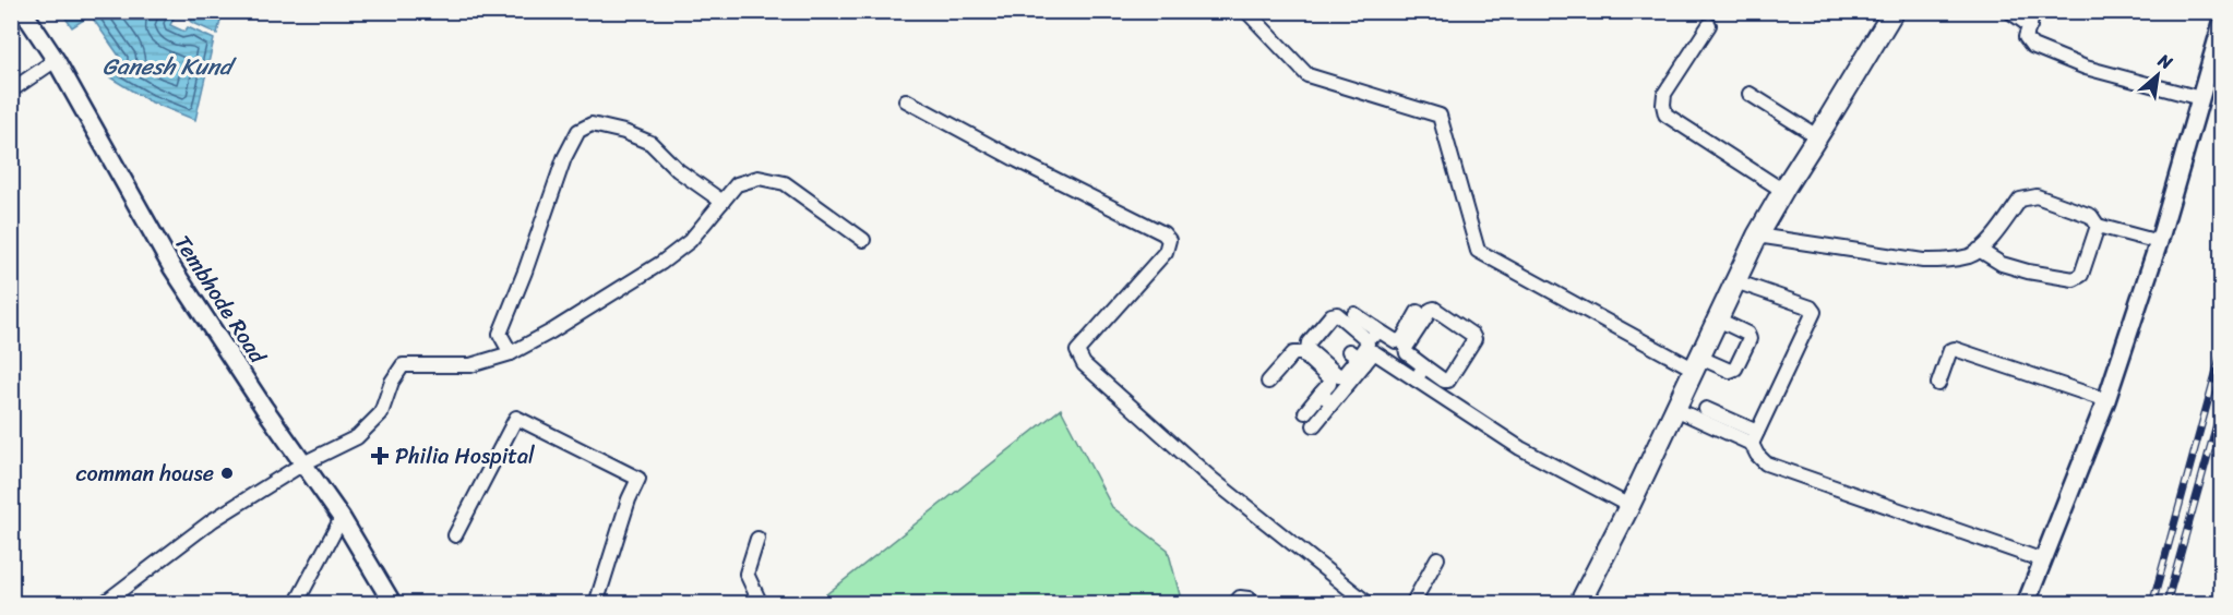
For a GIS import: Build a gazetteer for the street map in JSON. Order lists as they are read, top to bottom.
{
  "streets": {
    "street": ["Tembhode Road"]
  },
  "water": ["Ganesh Kund"],
  "places": {
    "health": ["Philia Hospital"],
    "other": ["comman house"]
  },
  "north": "top right"
}
